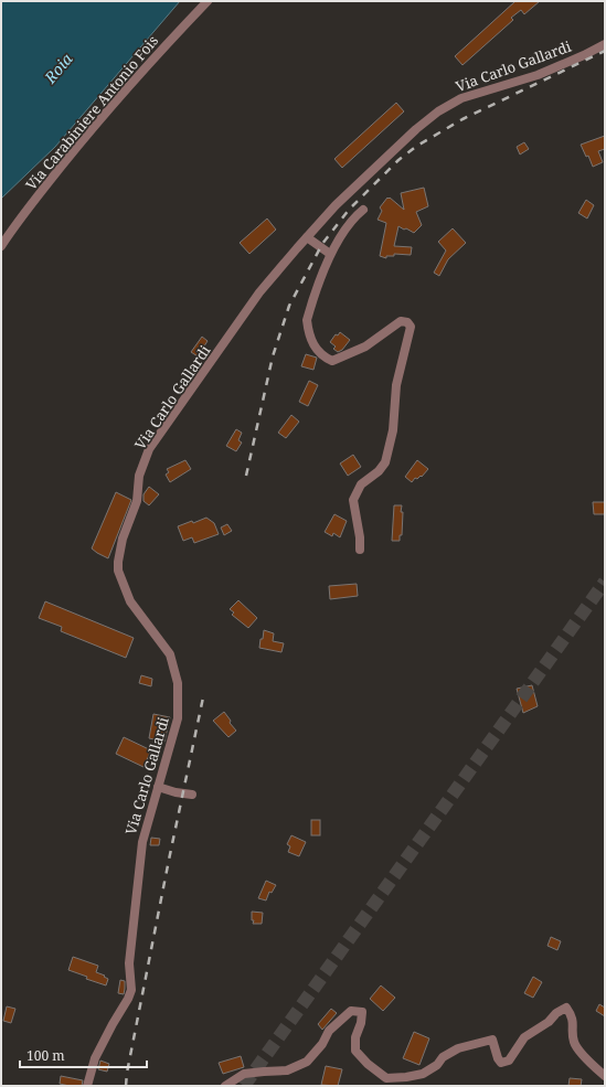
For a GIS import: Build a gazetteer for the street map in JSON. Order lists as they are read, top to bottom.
{
  "streets": {
    "street": ["Via Carlo Gallardi", "Via Carabiniere Antonio Fois"]
  },
  "water": ["Roia"],
  "scale_bar": "100 m"
}
